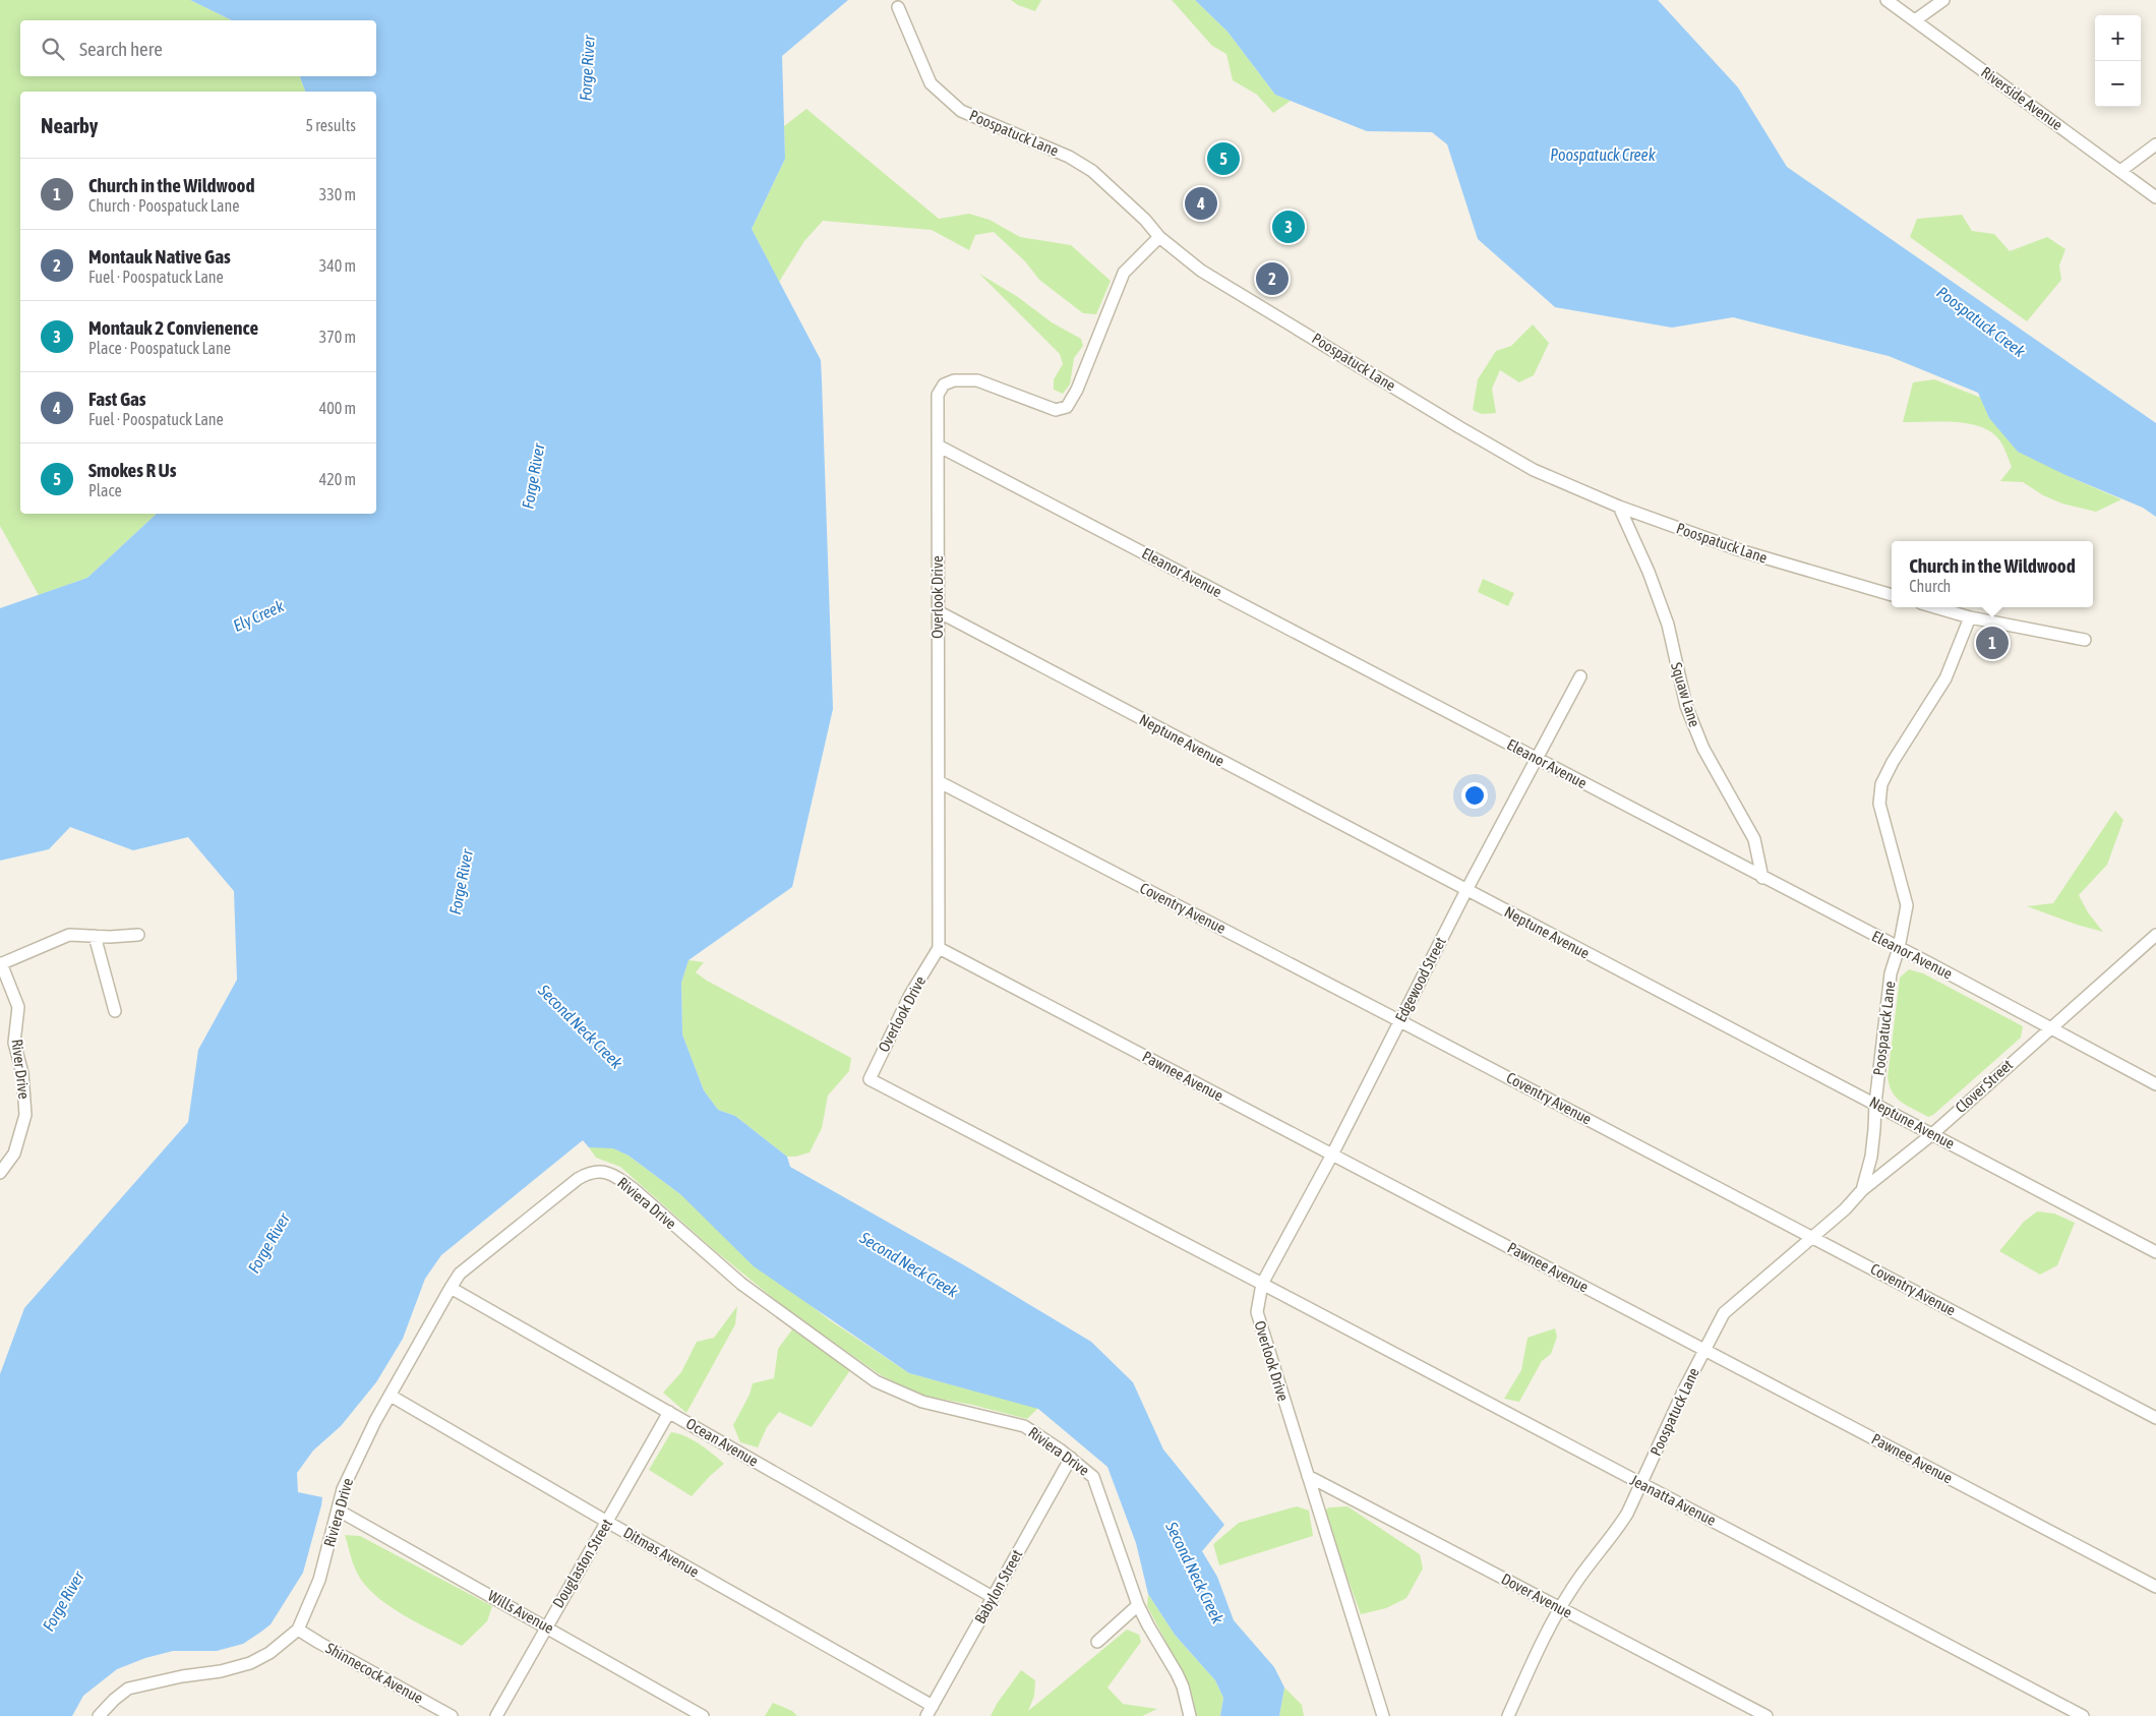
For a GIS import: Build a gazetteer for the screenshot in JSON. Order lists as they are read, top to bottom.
{
  "streets": {
    "street": [
      "Riverside Avenue",
      "Poospatuck Lane",
      "Eleanor Avenue",
      "Overlook Drive",
      "Squaw Lane",
      "Neptune Avenue",
      "Coventry Avenue",
      "Edgewood Street",
      "River Drive",
      "Pawnee Avenue",
      "Clover Street",
      "Riviera Drive",
      "Ocean Avenue",
      "Jeanatta Avenue",
      "Ditmas Avenue",
      "Douglaston Street",
      "Babylon Street",
      "Dover Avenue",
      "Wills Avenue",
      "Shinnecock Avenue"
    ]
  },
  "crossings": [
    ["Poospatuck Lane", "Eleanor Avenue"],
    ["Poospatuck Lane", "Overlook Drive"],
    ["Poospatuck Lane", "Squaw Lane"],
    ["Poospatuck Lane", "Neptune Avenue"],
    ["Poospatuck Lane", "Coventry Avenue"],
    ["Poospatuck Lane", "Pawnee Avenue"],
    ["Poospatuck Lane", "Clover Street"],
    ["Poospatuck Lane", "Jeanatta Avenue"],
    ["Poospatuck Lane", "Dover Avenue"],
    ["Eleanor Avenue", "Overlook Drive"],
    ["Eleanor Avenue", "Squaw Lane"],
    ["Eleanor Avenue", "Edgewood Street"],
    ["Eleanor Avenue", "Clover Street"],
    ["Overlook Drive", "Neptune Avenue"],
    ["Overlook Drive", "Coventry Avenue"],
    ["Overlook Drive", "Edgewood Street"],
    ["Overlook Drive", "Pawnee Avenue"],
    ["Overlook Drive", "Jeanatta Avenue"],
    ["Overlook Drive", "Dover Avenue"],
    ["Neptune Avenue", "Edgewood Street"],
    ["Neptune Avenue", "Clover Street"],
    ["Coventry Avenue", "Edgewood Street"],
    ["Coventry Avenue", "Clover Street"],
    ["Edgewood Street", "Pawnee Avenue"],
    ["Edgewood Street", "Jeanatta Avenue"],
    ["Riviera Drive", "Ocean Avenue"],
    ["Riviera Drive", "Ditmas Avenue"],
    ["Riviera Drive", "Babylon Street"],
    ["Riviera Drive", "Wills Avenue"],
    ["Riviera Drive", "Shinnecock Avenue"],
    ["Ocean Avenue", "Douglaston Street"],
    ["Ocean Avenue", "Babylon Street"],
    ["Ditmas Avenue", "Douglaston Street"],
    ["Ditmas Avenue", "Babylon Street"],
    ["Douglaston Street", "Wills Avenue"]
  ],
  "water": [
    "Forge River",
    "Poospatuck Creek",
    "Ely Creek",
    "Second Neck Creek"
  ],
  "page": {
    "map_buttons": ["+", "−"],
    "search": "Search here",
    "heading": ["Nearby", "5 results"],
    "pins": [
      "5",
      "4",
      "3",
      "2",
      "1"
    ],
    "list": [
      {
        "mark": "1",
        "name": "Church in the Wildwood",
        "note": "Church · Poospatuck Lane",
        "value": "330 m"
      },
      {
        "mark": "2",
        "name": "Montauk Native Gas",
        "note": "Fuel · Poospatuck Lane",
        "value": "340 m"
      },
      {
        "mark": "3",
        "name": "Montauk 2 Convienence",
        "note": "Place · Poospatuck Lane",
        "value": "370 m"
      },
      {
        "mark": "4",
        "name": "Fast Gas",
        "note": "Fuel · Poospatuck Lane",
        "value": "400 m"
      },
      {
        "mark": "5",
        "name": "Smokes R Us",
        "note": "Place",
        "value": "420 m"
      }
    ],
    "popup": ["Church in the Wildwood", "Church"]
  }
}
